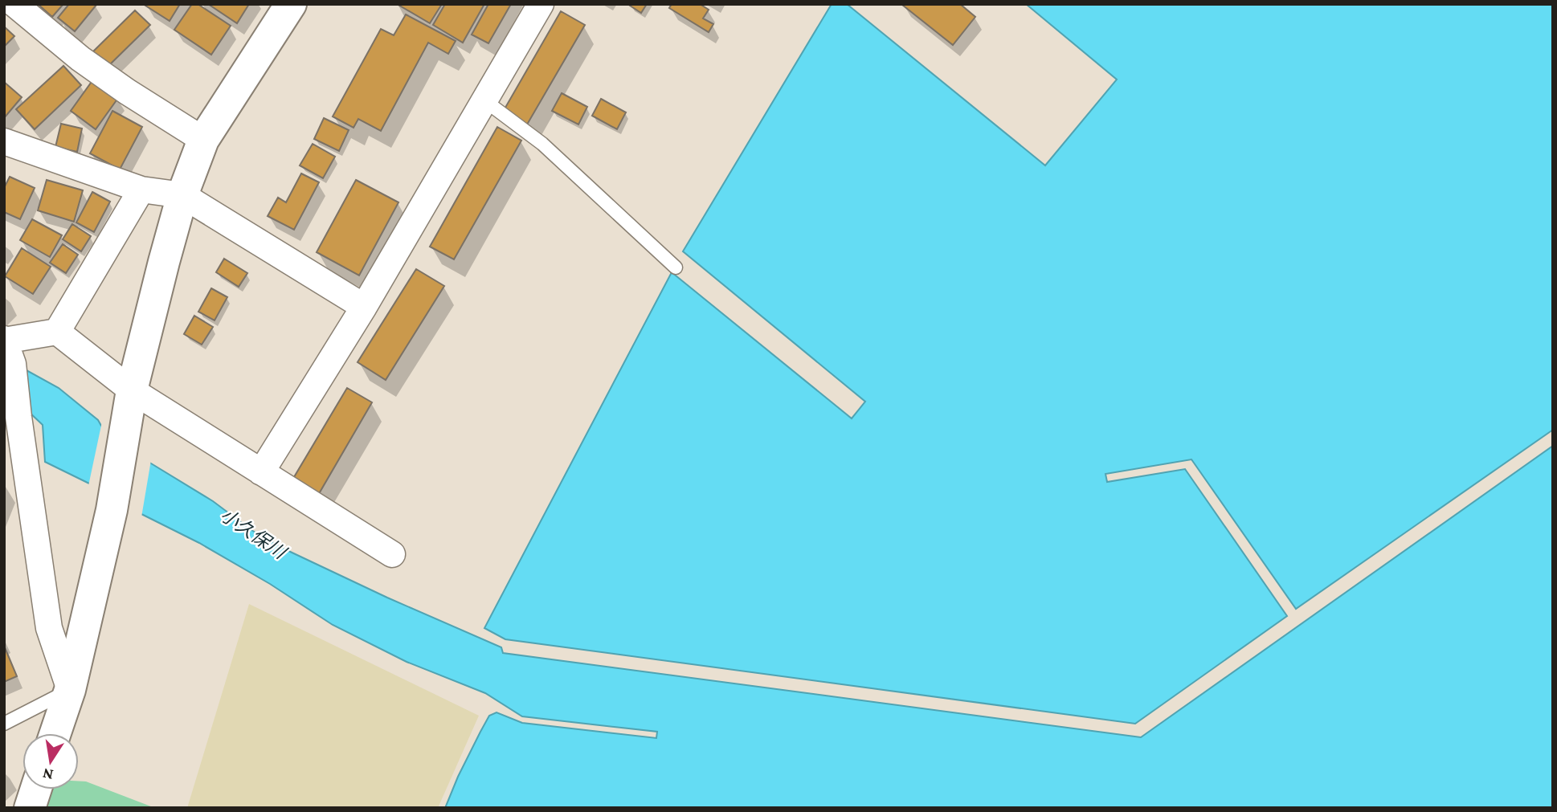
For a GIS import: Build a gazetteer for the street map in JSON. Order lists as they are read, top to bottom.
{
  "water": ["小久保川"],
  "north": "bottom"
}
